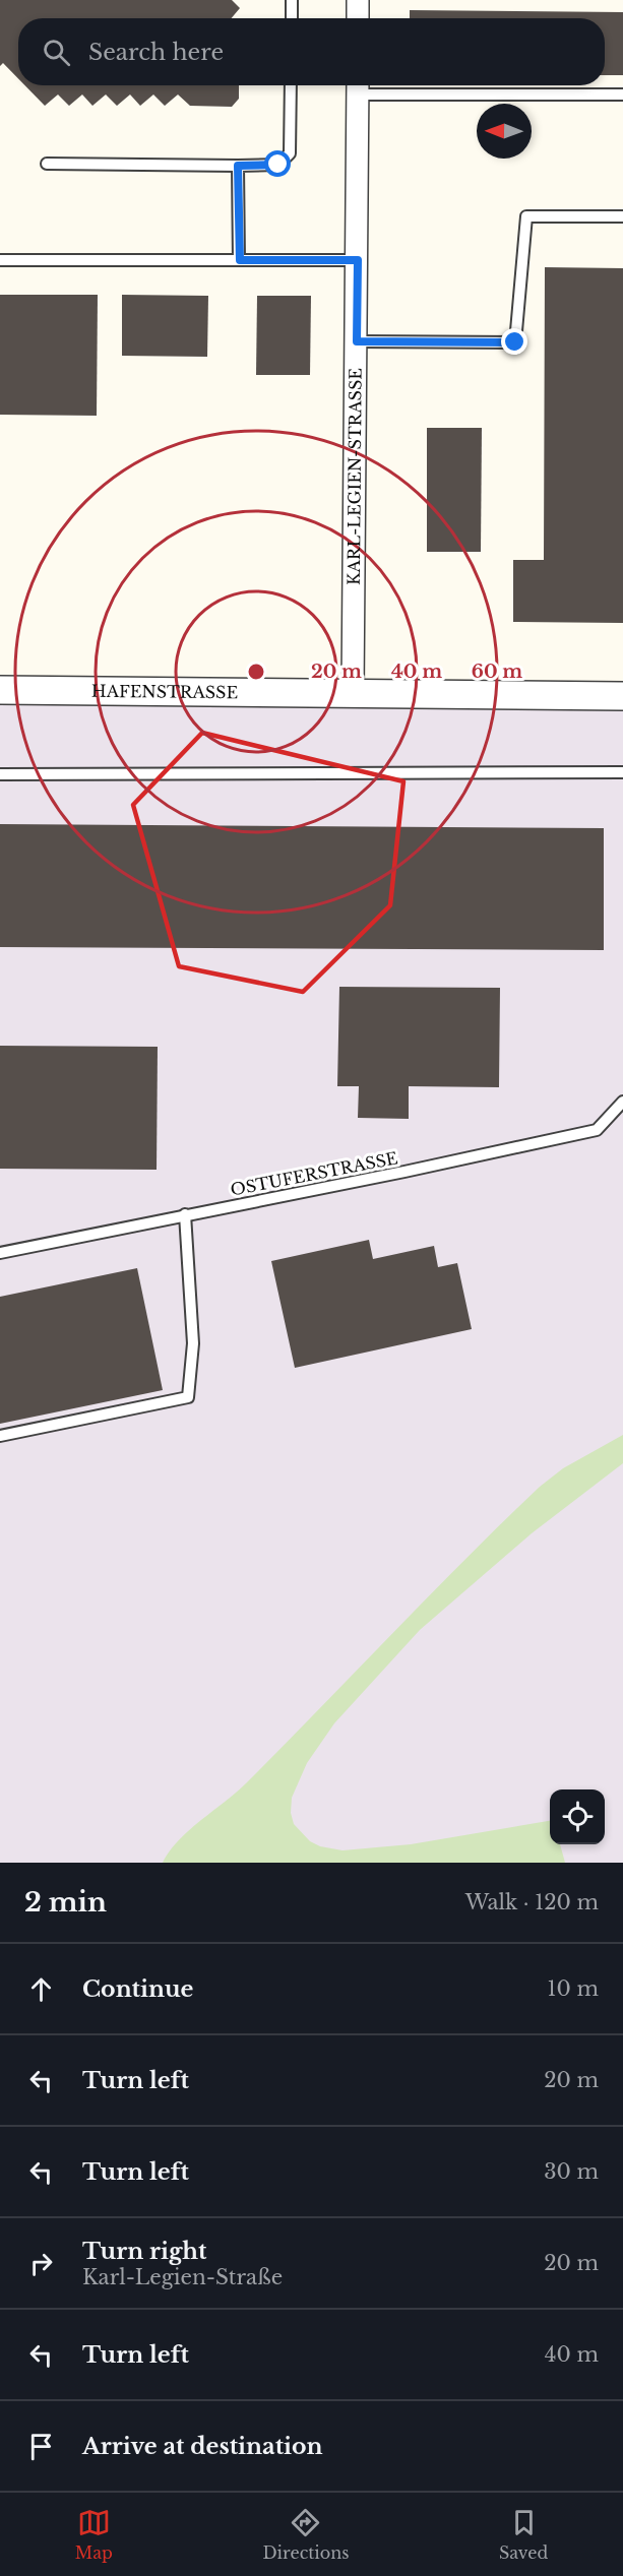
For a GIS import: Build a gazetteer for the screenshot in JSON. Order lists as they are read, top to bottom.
{
  "streets": {
    "street": ["KARL-LEGIEN-STRASSE", "HAFENSTRASSE"],
    "lane": ["OSTUFERSTRASSE"]
  },
  "crossings": [
    ["KARL-LEGIEN-STRASSE", "HAFENSTRASSE"]
  ],
  "north": "left",
  "page": {
    "search": "Search here",
    "heading": ["2 min", "Walk · 120 m"],
    "list": [
      ["Continue", "10 m"],
      ["Turn left", "20 m"],
      ["Turn left", "30 m"],
      ["Turn right", "Karl-Legien-Straße", "20 m"],
      ["Turn left", "40 m"],
      "Arrive at destination"
    ],
    "nav": ["Map", "Directions", "Saved"]
  },
  "rings": ["20 m", "40 m", "60 m"]
}
